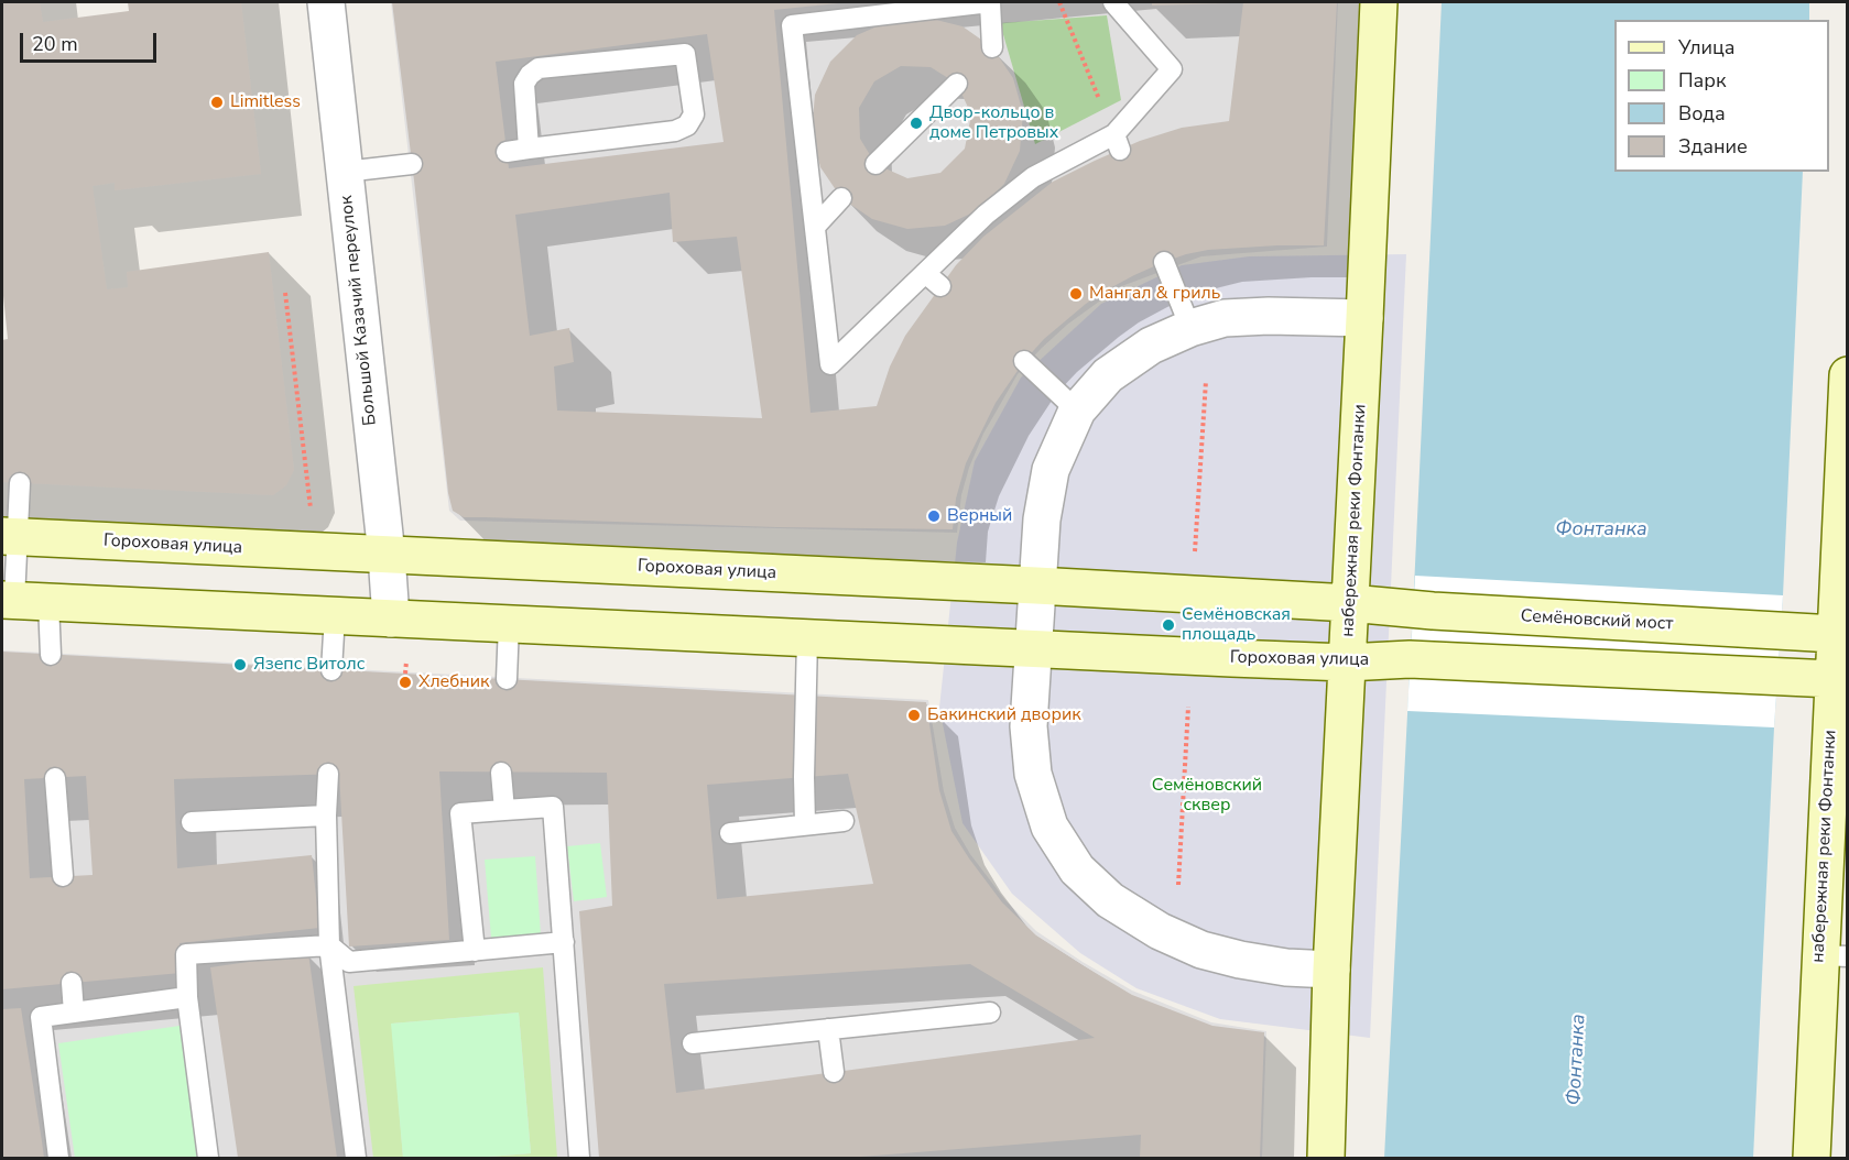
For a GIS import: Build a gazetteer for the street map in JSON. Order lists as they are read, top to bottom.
{
  "streets": {
    "main road": ["набережная реки Фонтанки", "Гороховая улица", "Семёновский мост"],
    "street": ["Большой Казачий переулок"]
  },
  "crossings": [
    ["Большой Казачий переулок", "Гороховая улица"],
    ["набережная реки Фонтанки", "Гороховая улица"],
    ["набережная реки Фонтанки", "Семёновский мост"],
    ["Гороховая улица", "Семёновский мост"]
  ],
  "water": ["Фонтанка"],
  "parks": ["Семёновский сквер"],
  "places": [
    "Limitless",
    "Двор-кольцо в доме Петровых",
    "Мангал & гриль",
    "Верный",
    "Семёновская площадь",
    "Язепс Витолс",
    "Хлебник",
    "Бакинский дворик"
  ],
  "legend": [
    "Улица",
    "Парк",
    "Вода",
    "Здание"
  ],
  "scale_bar": "20 m"
}
